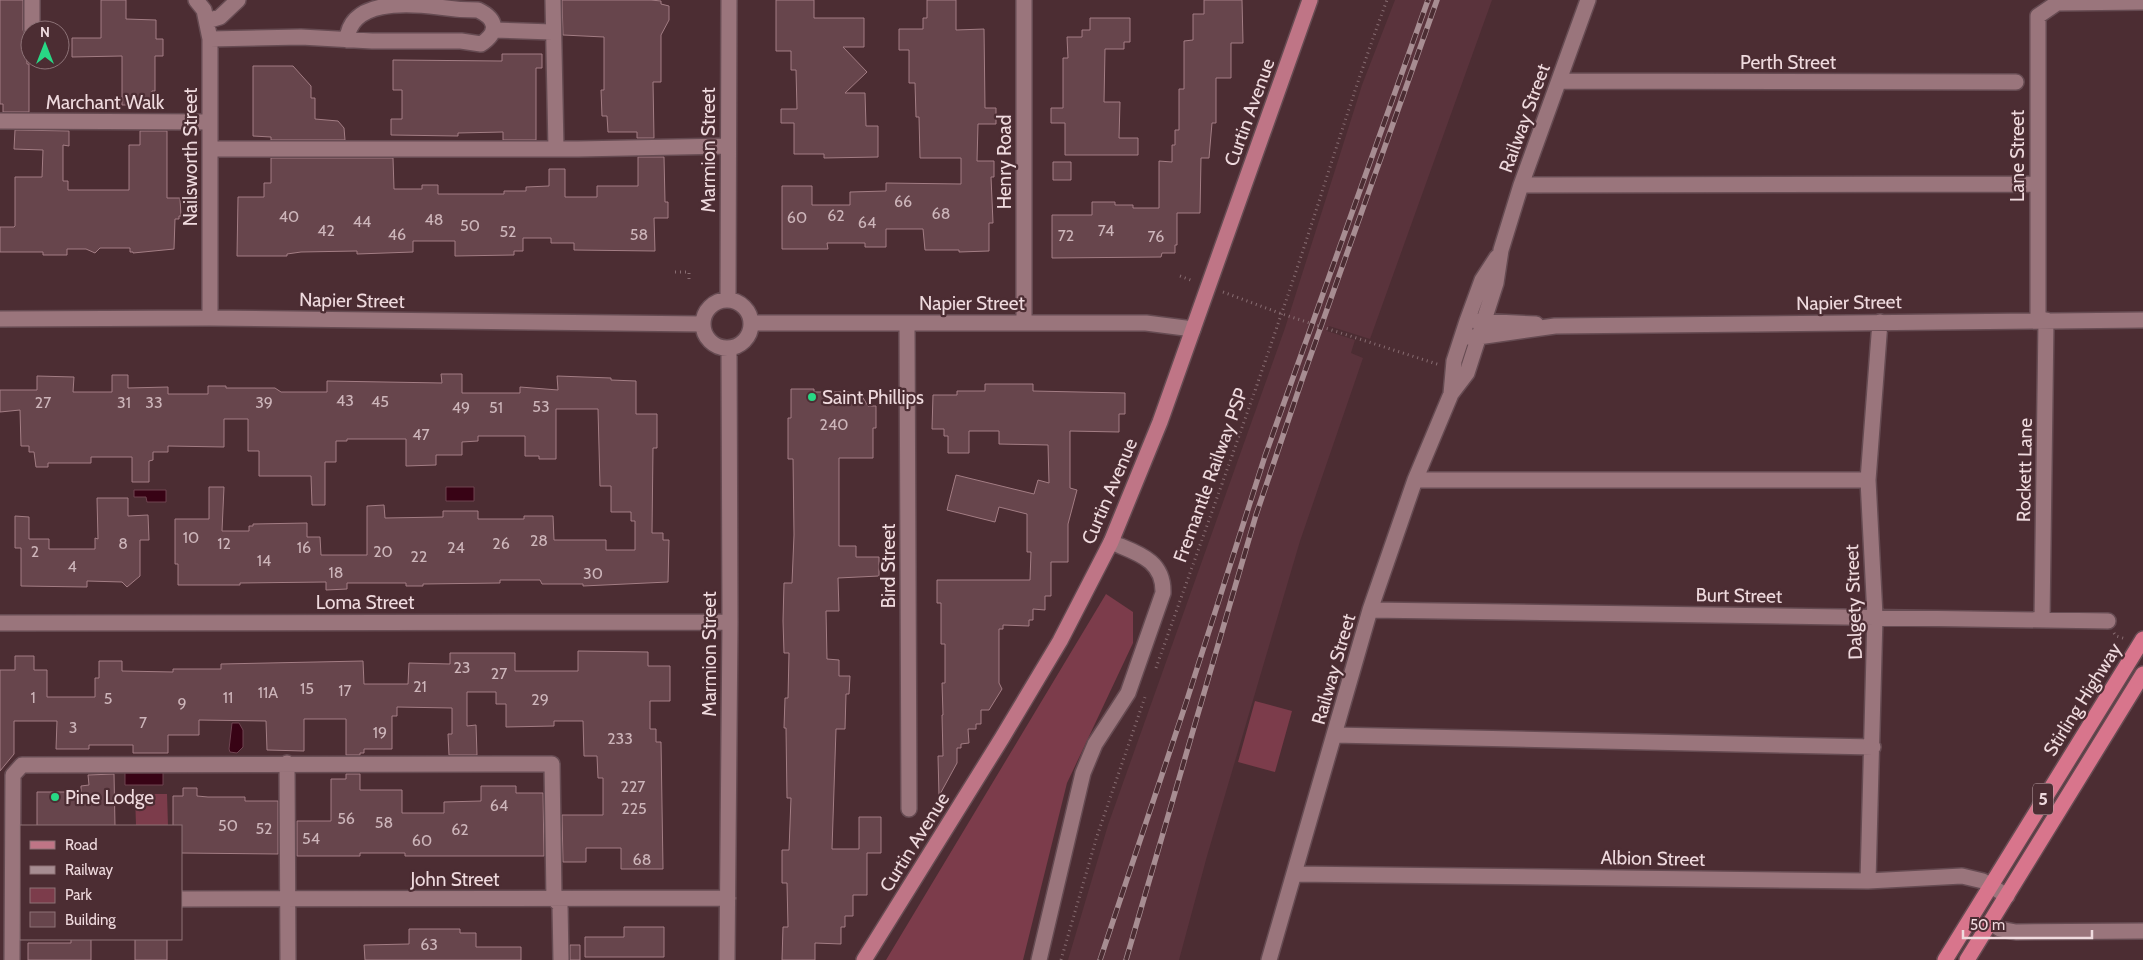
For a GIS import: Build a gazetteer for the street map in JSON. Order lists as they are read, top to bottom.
{
  "streets": {
    "highway": ["Stirling Highway", "5"],
    "main road": ["Curtin Avenue"],
    "street": [
      "Perth Street",
      "Marchant Walk",
      "Railway Street",
      "Marmion Street",
      "Lane Street",
      "Nailsworth Street",
      "Henry Road",
      "Napier Street",
      "Rockett Lane",
      "Bird Street",
      "Burt Street",
      "Loma Street",
      "Dalgety Street",
      "Albion Street",
      "John Street"
    ],
    "path": ["Fremantle Railway PSP"]
  },
  "crossings": [
    ["Perth Street", "Railway Street"],
    ["Marchant Walk", "Nailsworth Street"],
    ["Curtin Avenue", "Napier Street"],
    ["Railway Street", "Napier Street"],
    ["Railway Street", "Burt Street"],
    ["Railway Street", "Albion Street"],
    ["Marmion Street", "Napier Street"],
    ["Marmion Street", "Loma Street"],
    ["Marmion Street", "John Street"],
    ["Lane Street", "Napier Street"],
    ["Lane Street", "Rockett Lane"],
    ["Nailsworth Street", "Napier Street"],
    ["Henry Road", "Napier Street"],
    ["Napier Street", "Rockett Lane"],
    ["Napier Street", "Bird Street"],
    ["Napier Street", "Dalgety Street"],
    ["Rockett Lane", "Burt Street"],
    ["Burt Street", "Dalgety Street"],
    ["Dalgety Street", "Albion Street"],
    ["Stirling Highway", "Albion Street"]
  ],
  "places": ["Saint Phillips", "Pine Lodge"],
  "house_numbers": [
    "66",
    "68",
    "62",
    "40",
    "60",
    "48",
    "44",
    "64",
    "50",
    "42",
    "74",
    "52",
    "46",
    "58",
    "72",
    "76",
    "43",
    "45",
    "27",
    "31",
    "33",
    "39",
    "53",
    "49",
    "51",
    "240",
    "47",
    "10",
    "28",
    "8",
    "12",
    "26",
    "16",
    "24",
    "2",
    "20",
    "22",
    "14",
    "4",
    "18",
    "30",
    "23",
    "27",
    "21",
    "15",
    "17",
    "11A",
    "1",
    "11",
    "5",
    "29",
    "9",
    "7",
    "3",
    "19",
    "233",
    "227",
    "64",
    "225",
    "56",
    "58",
    "50",
    "52",
    "62",
    "54",
    "60",
    "68",
    "63"
  ],
  "legend": [
    "Road",
    "Railway",
    "Park",
    "Building"
  ],
  "scale_bar": "50 m",
  "north": "top"
}
